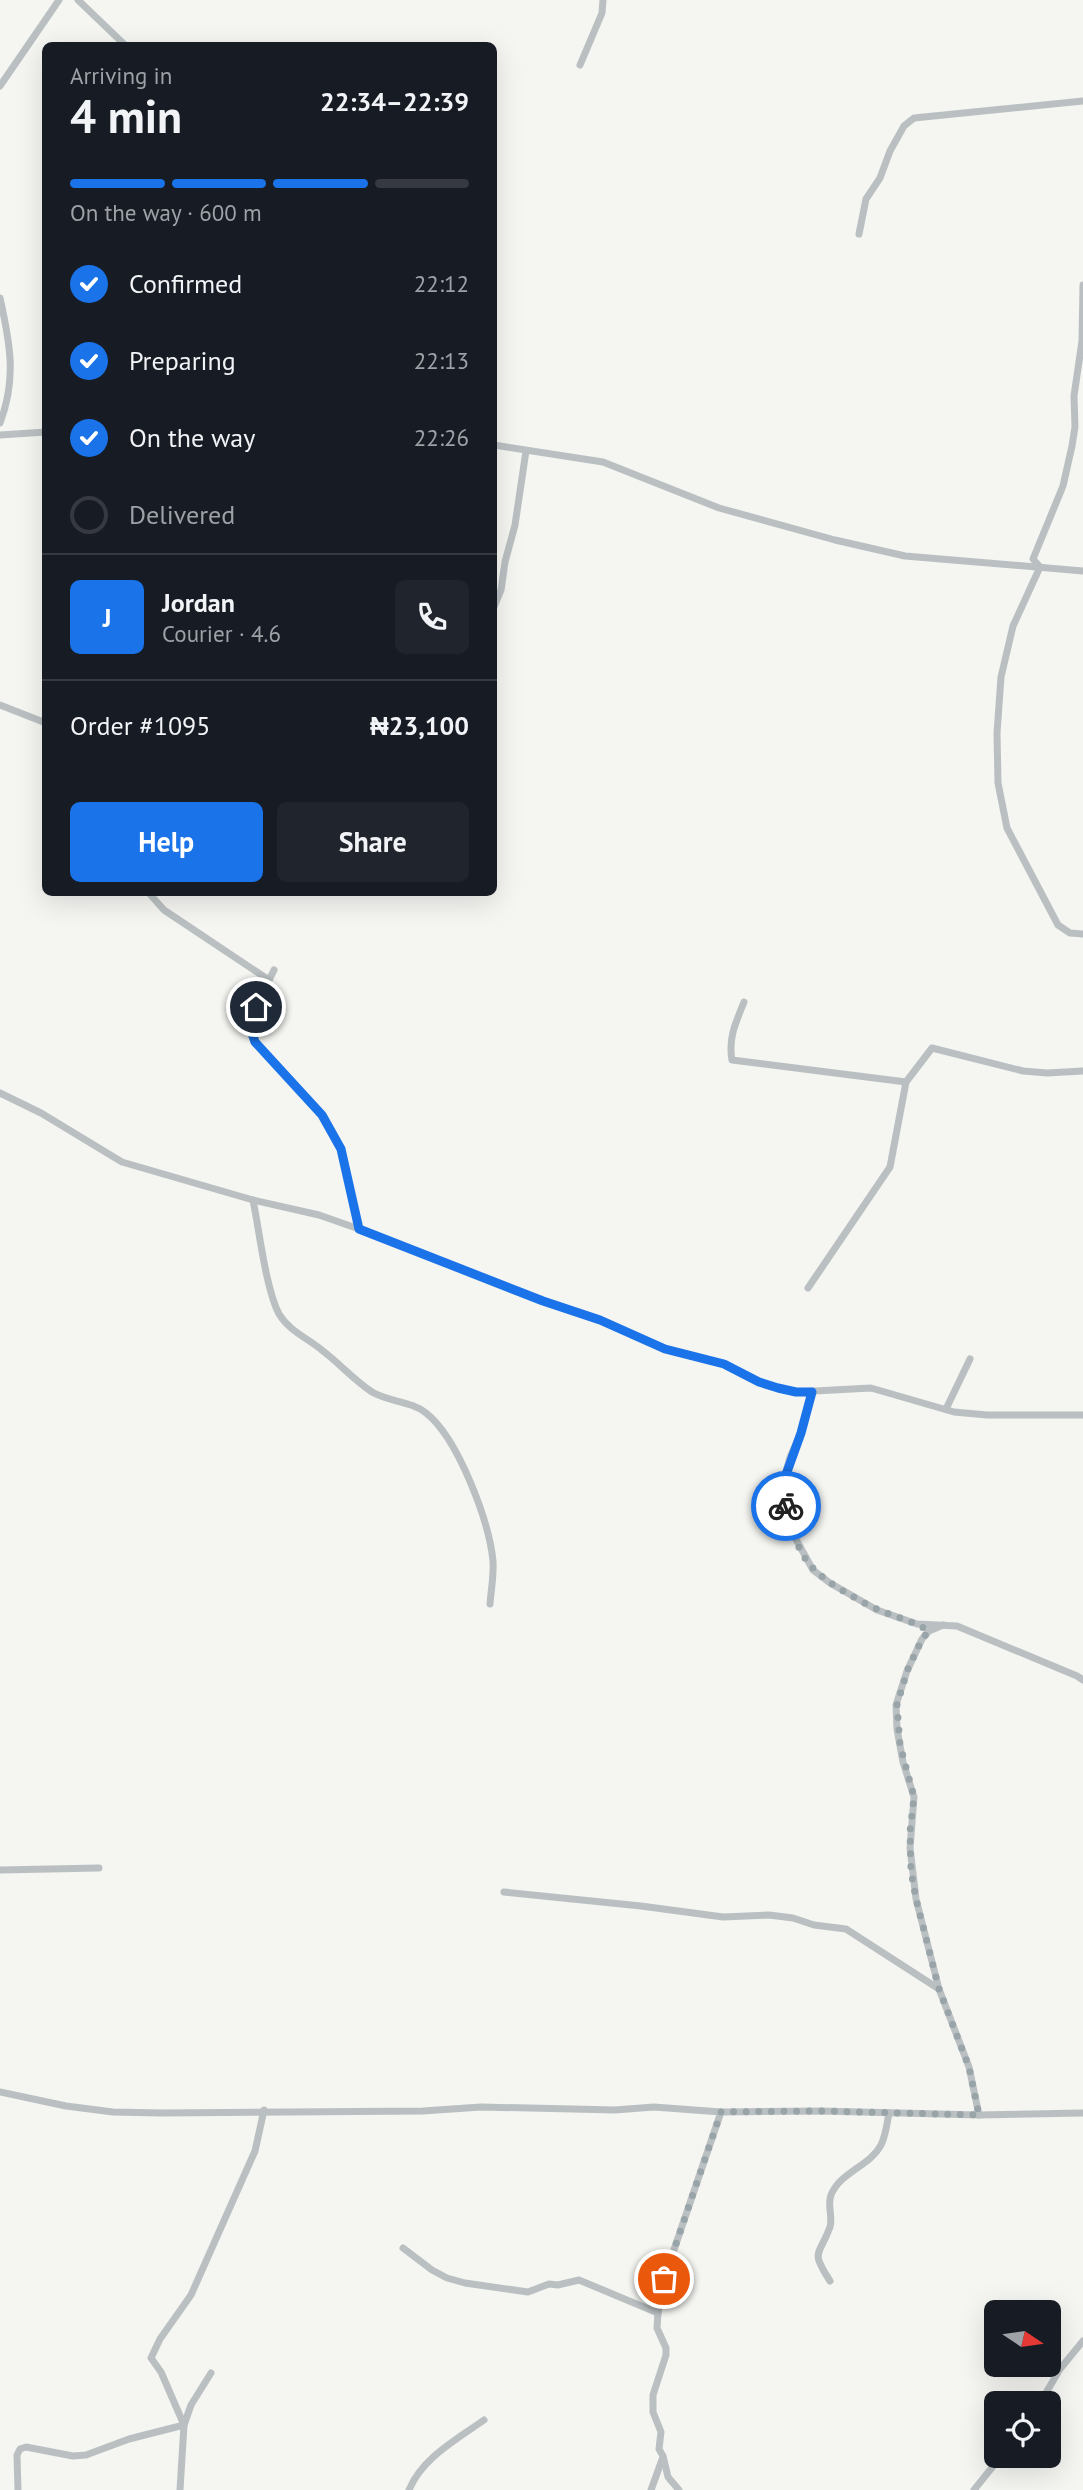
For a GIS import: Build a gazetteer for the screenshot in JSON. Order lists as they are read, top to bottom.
{
  "north": "right",
  "page": {
    "heading": ["4 min", "Arriving in", "22:34–22:39"],
    "panel": [
      "Jordan",
      "Courier · 4.6",
      "Order #1095",
      "₦23,100"
    ],
    "bar": "On the way · 600 m",
    "list": [
      ["Confirmed", "22:12"],
      ["Preparing", "22:13"],
      ["On the way", "22:26"],
      "Delivered"
    ],
    "round": "J",
    "buttons": ["Help", "Share"]
  }
}
